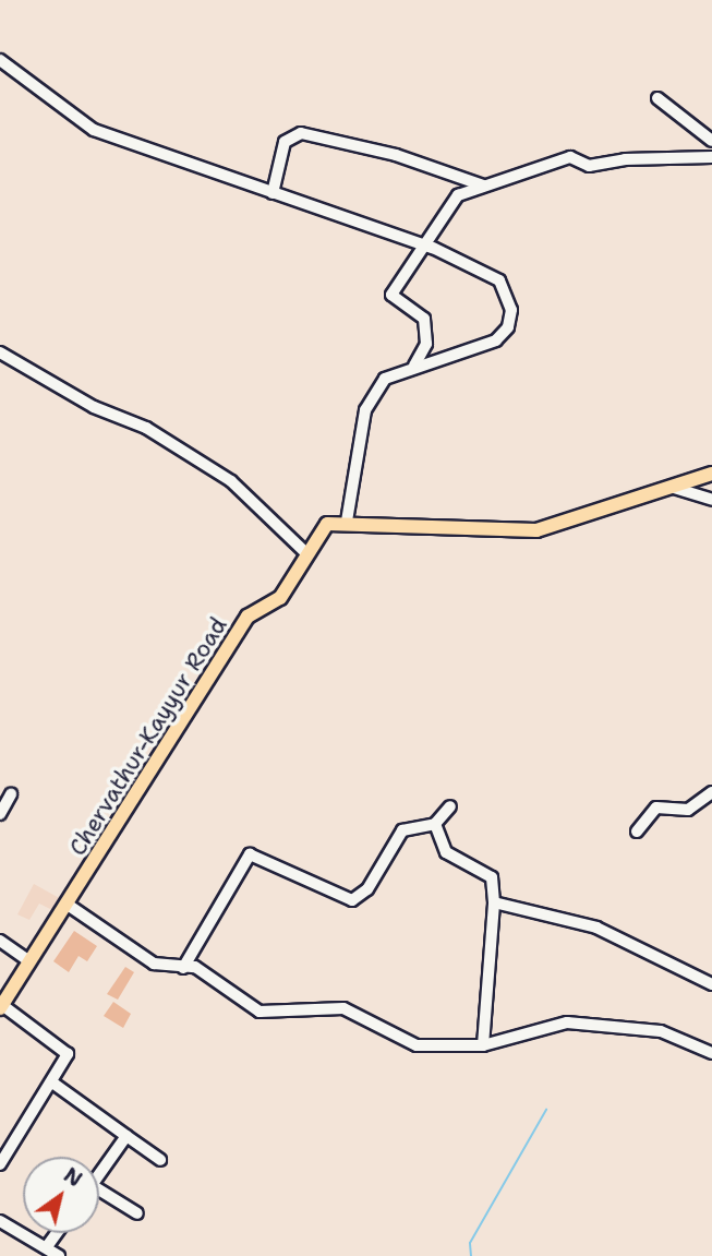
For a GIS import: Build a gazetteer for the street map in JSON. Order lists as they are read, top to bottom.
{
  "streets": {
    "main road": ["Chervathur-Kayyur Road"]
  },
  "north": "top right"
}
